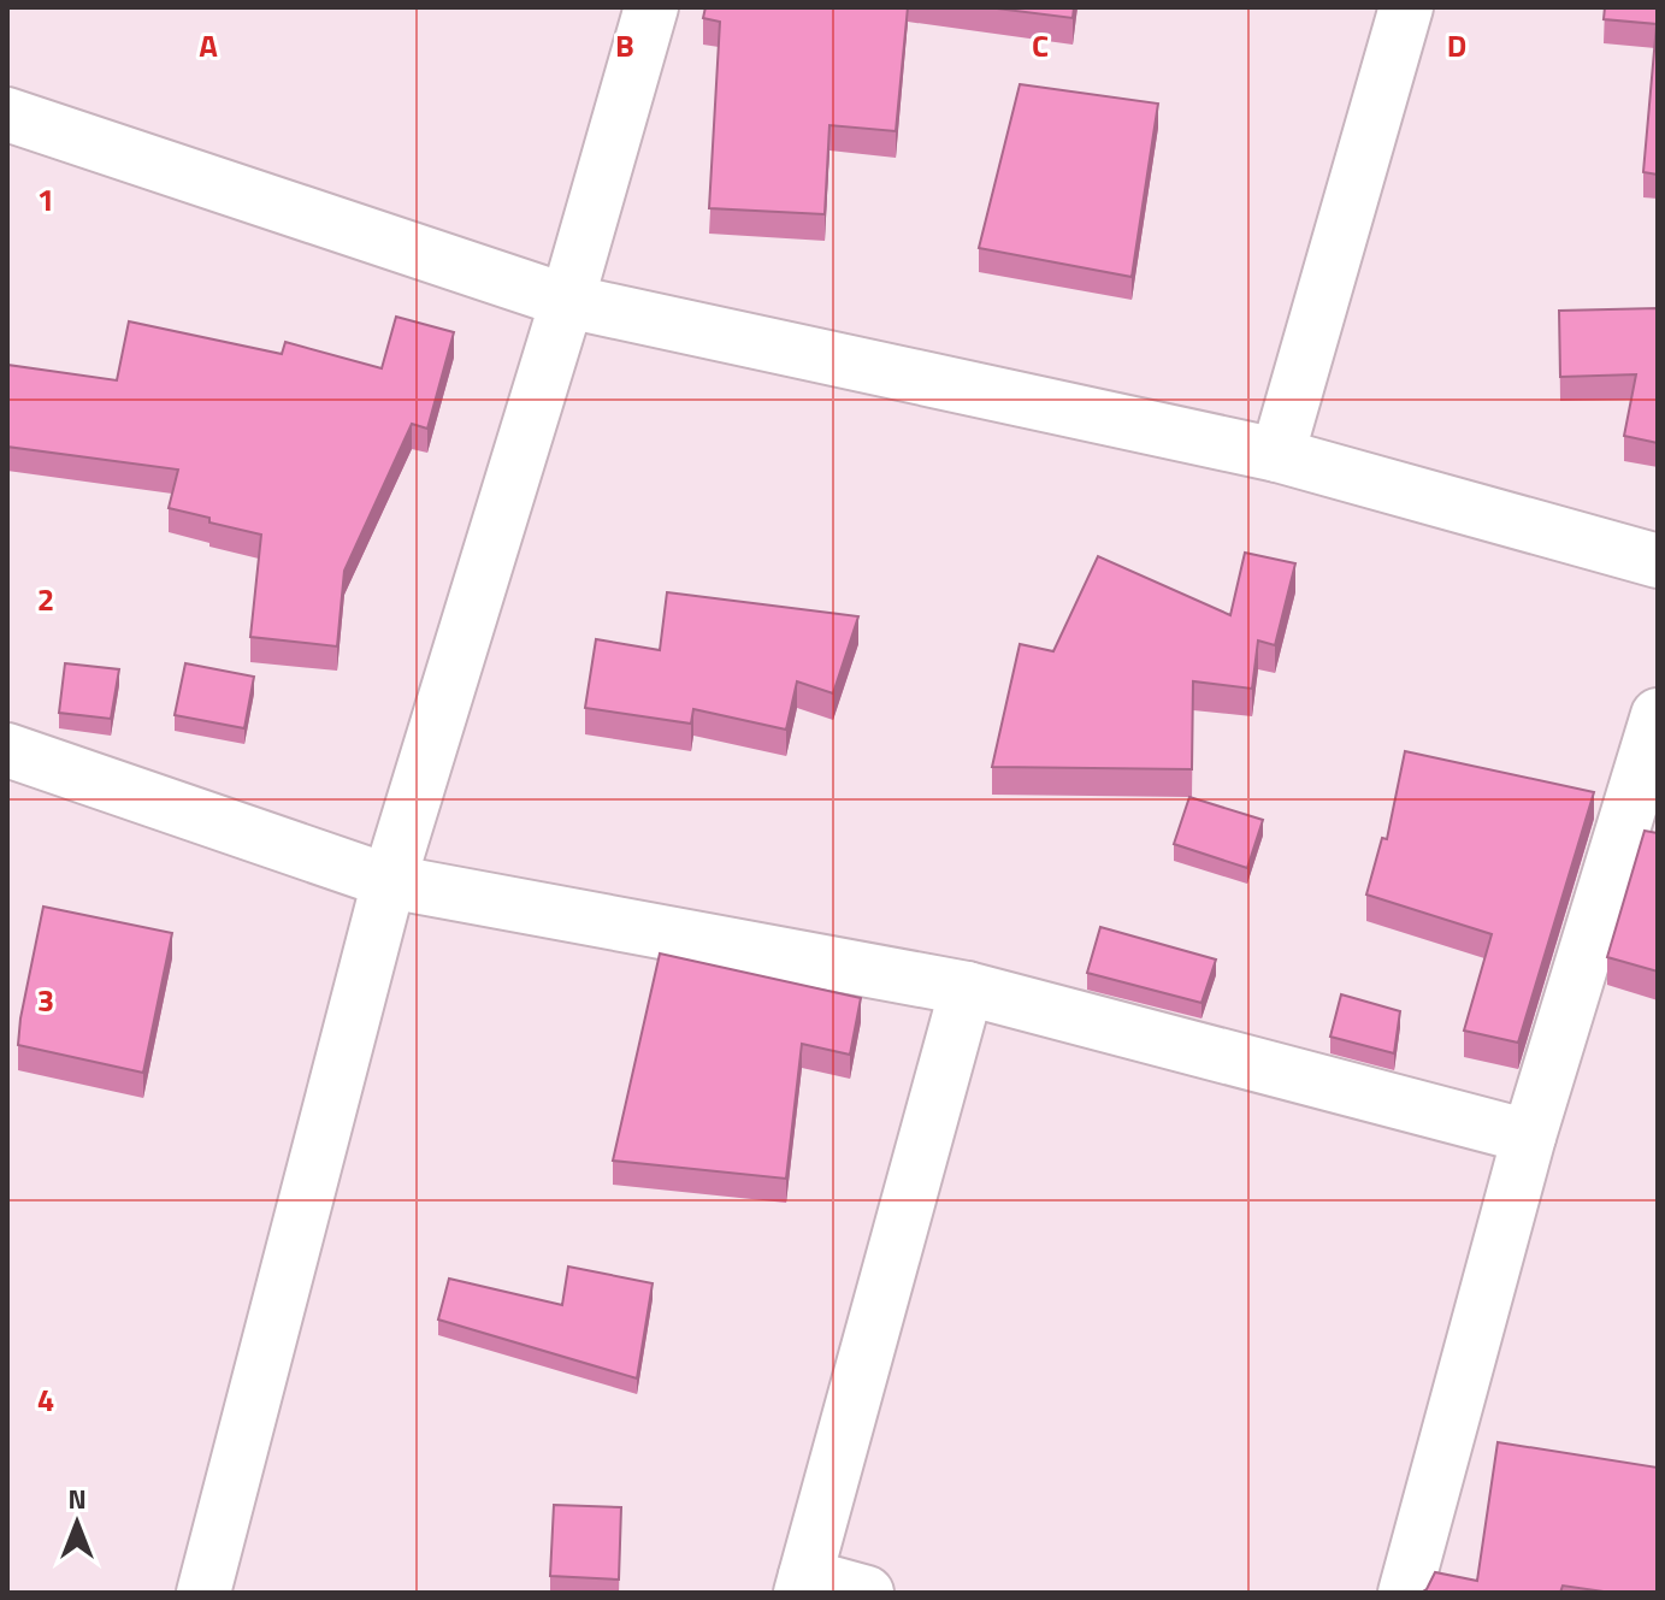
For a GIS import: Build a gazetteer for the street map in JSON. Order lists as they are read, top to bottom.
{
  "north": "top",
  "grid": {
    "columns": [
      "A",
      "B",
      "C",
      "D"
    ],
    "rows": [
      "1",
      "2",
      "3",
      "4"
    ]
  }
}
